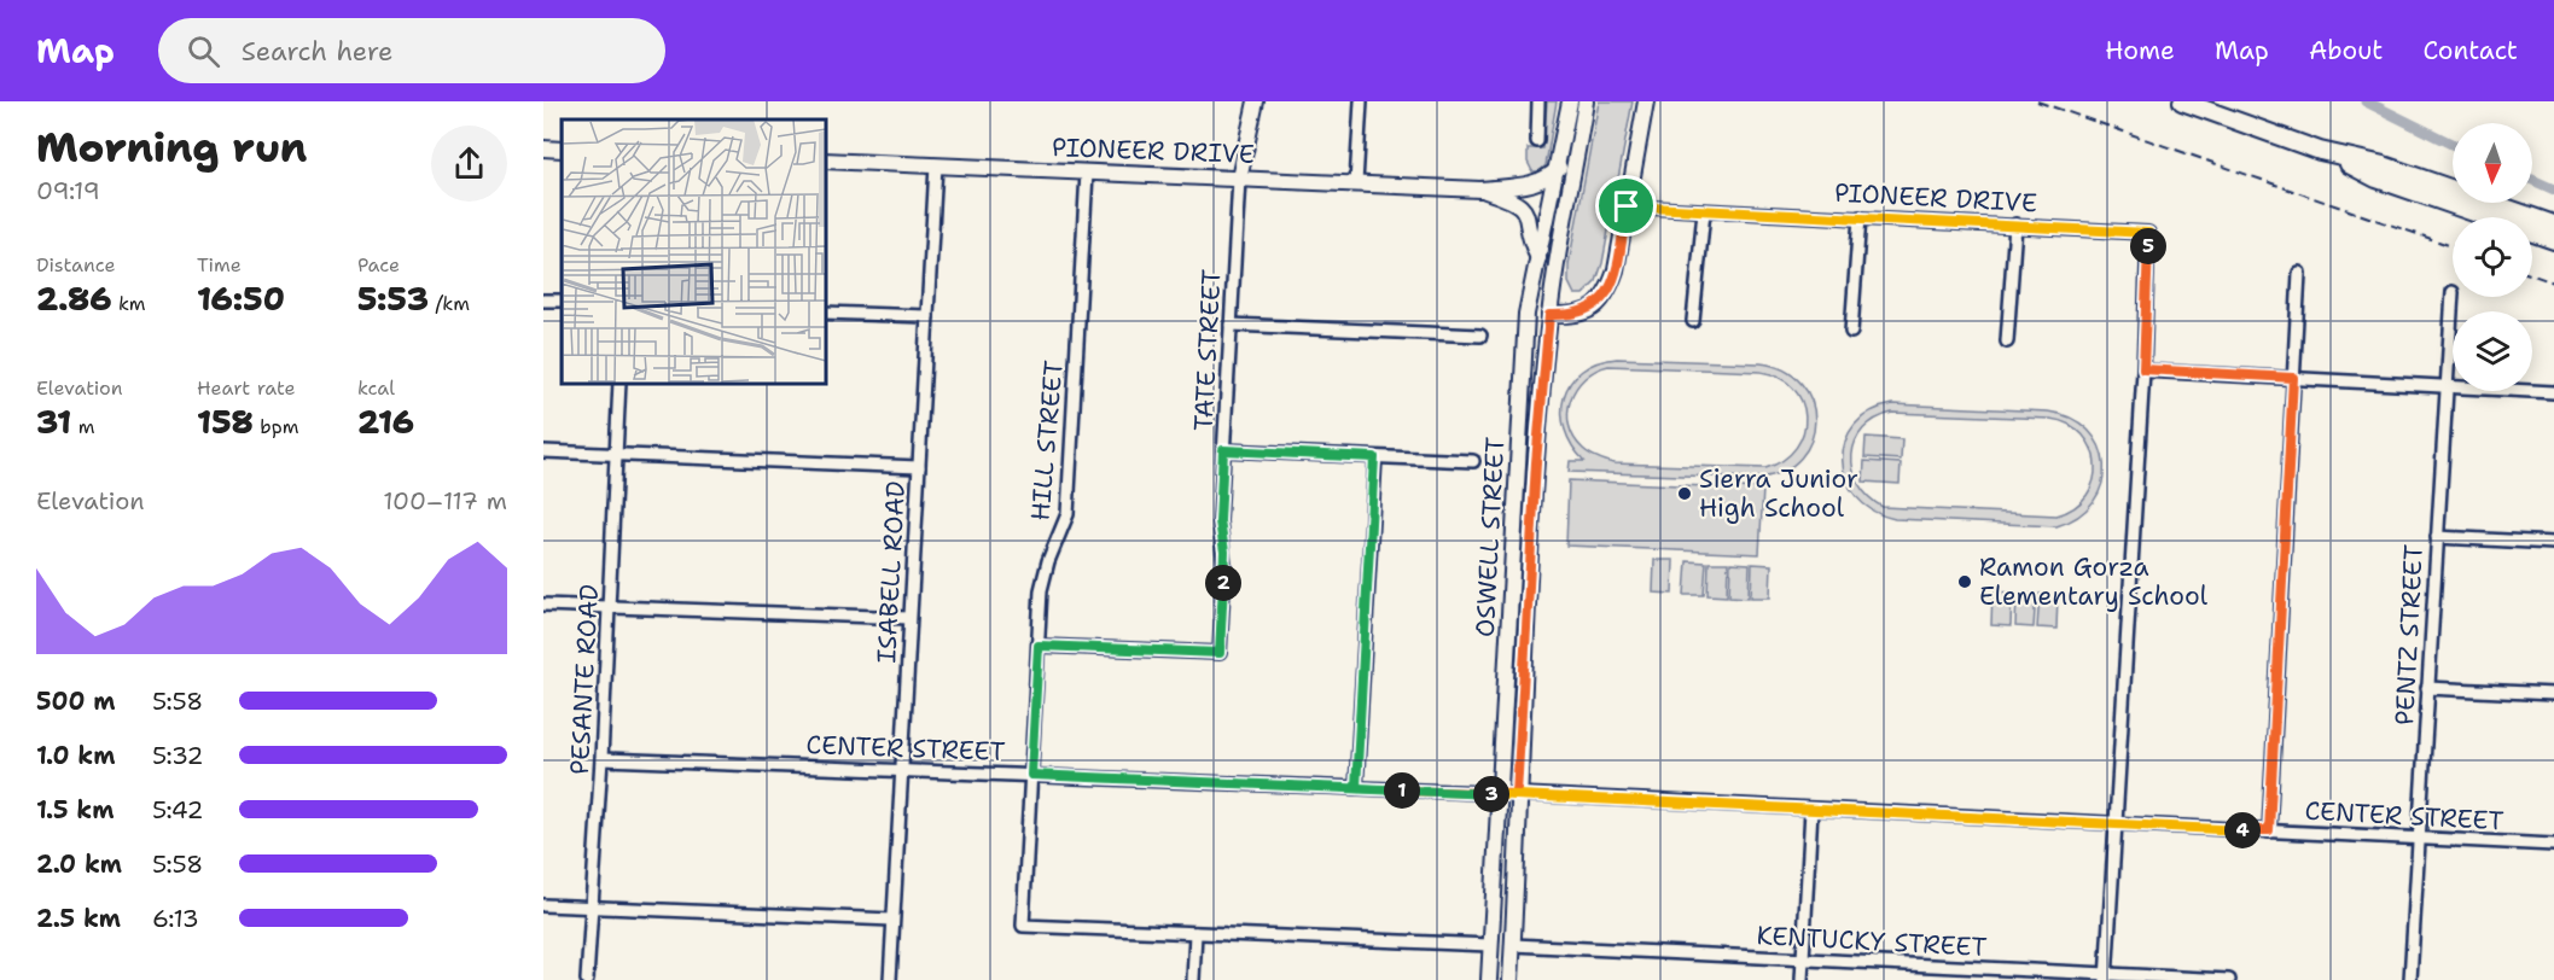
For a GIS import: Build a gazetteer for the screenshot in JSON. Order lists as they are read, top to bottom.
{
  "streets": {
    "main road": ["PIONEER DRIVE", "OSWELL STREET"],
    "street": [
      "TATE STREET",
      "HILL STREET",
      "ISABELL ROAD",
      "PENTZ STREET",
      "PESANTE ROAD",
      "CENTER STREET",
      "KENTUCKY STREET"
    ]
  },
  "crossings": [
    ["PIONEER DRIVE", "TATE STREET"],
    ["PIONEER DRIVE", "HILL STREET"],
    ["PIONEER DRIVE", "OSWELL STREET"],
    ["PIONEER DRIVE", "ISABELL ROAD"],
    ["TATE STREET", "HILL STREET"],
    ["HILL STREET", "CENTER STREET"],
    ["OSWELL STREET", "CENTER STREET"],
    ["OSWELL STREET", "KENTUCKY STREET"],
    ["ISABELL ROAD", "CENTER STREET"],
    ["PENTZ STREET", "CENTER STREET"],
    ["PESANTE ROAD", "CENTER STREET"]
  ],
  "places": ["Sierra Junior High School", "Ramon Gorza Elementary School"],
  "north": "bottom",
  "page": {
    "header": "Map",
    "search": "Search here",
    "nav": [
      "Home",
      "Map",
      "About",
      "Contact"
    ],
    "heading": ["Morning run", "09:19"],
    "stats": [
      ["Distance", "2.86 km"],
      ["Time", "16:50"],
      ["Pace", "5:53 /km"],
      ["Elevation", "31 m"],
      ["Heart rate", "158 bpm"],
      ["kcal", "216"]
    ],
    "pins": [
      "5",
      "2",
      "1",
      "3",
      "4"
    ],
    "chart": ["Elevation", "100–117 m"],
    "list": [
      {
        "name": "500 m",
        "note": "5:58"
      },
      {
        "name": "1.0 km",
        "note": "5:32"
      },
      {
        "name": "1.5 km",
        "note": "5:42"
      },
      {
        "name": "2.0 km",
        "note": "5:58"
      },
      {
        "name": "2.5 km",
        "note": "6:13"
      }
    ]
  }
}
